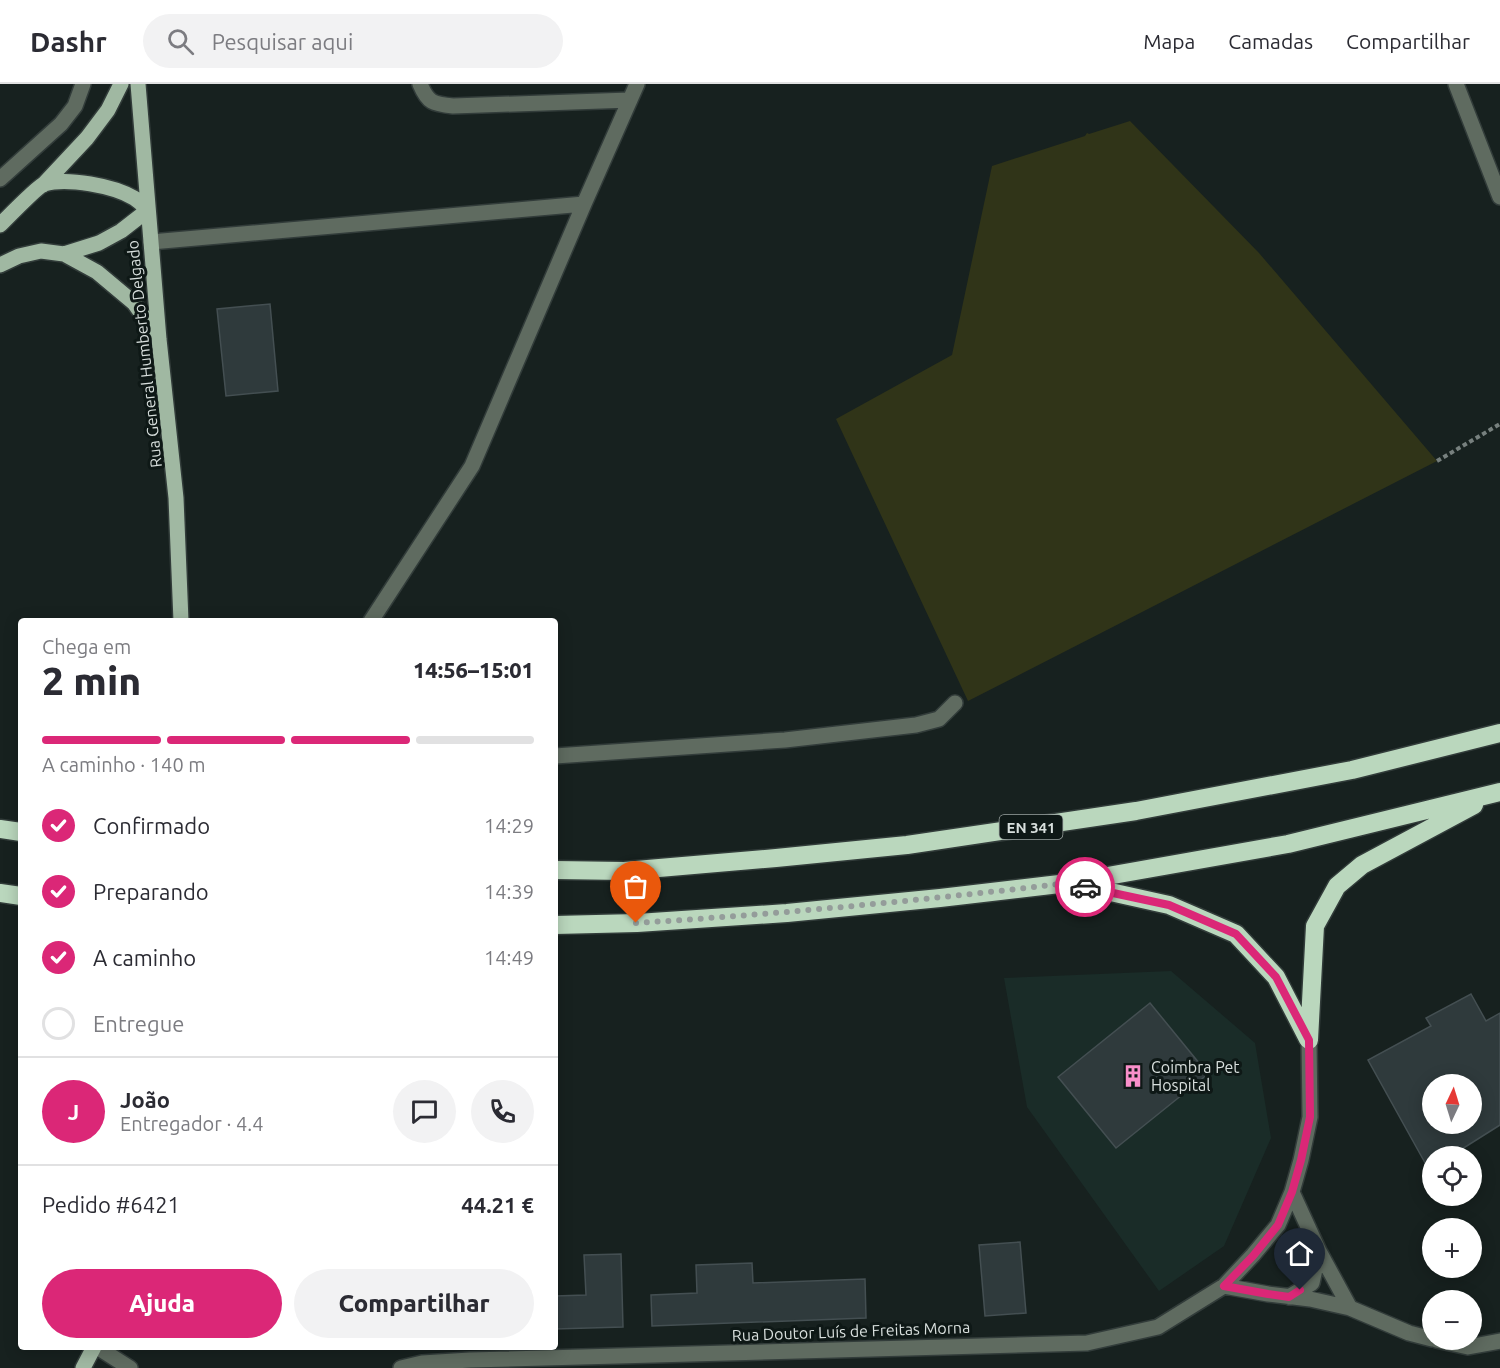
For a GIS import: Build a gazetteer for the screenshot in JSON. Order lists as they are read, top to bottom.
{
  "streets": {
    "highway": ["EN 341"],
    "main road": ["Rua General Humberto Delgado"],
    "street": ["Rua Doutor Luís de Freitas Morna"]
  },
  "places": {
    "building": ["Coimbra Pet Hospital"]
  },
  "north": "top",
  "page": {
    "header": "Dashr",
    "search": "Pesquisar aqui",
    "nav": ["Mapa", "Camadas", "Compartilhar"],
    "heading": ["2 min", "Chega em", "14:56–15:01"],
    "panel": [
      "João",
      "Entregador · 4.4",
      "Pedido #6421",
      "44.21 €"
    ],
    "bar": "A caminho · 140 m",
    "list": [
      ["Confirmado", "14:29"],
      ["Preparando", "14:39"],
      ["A caminho", "14:49"],
      "Entregue"
    ],
    "map_buttons": ["+", "−"],
    "round": "J",
    "buttons": ["Ajuda", "Compartilhar"]
  }
}
